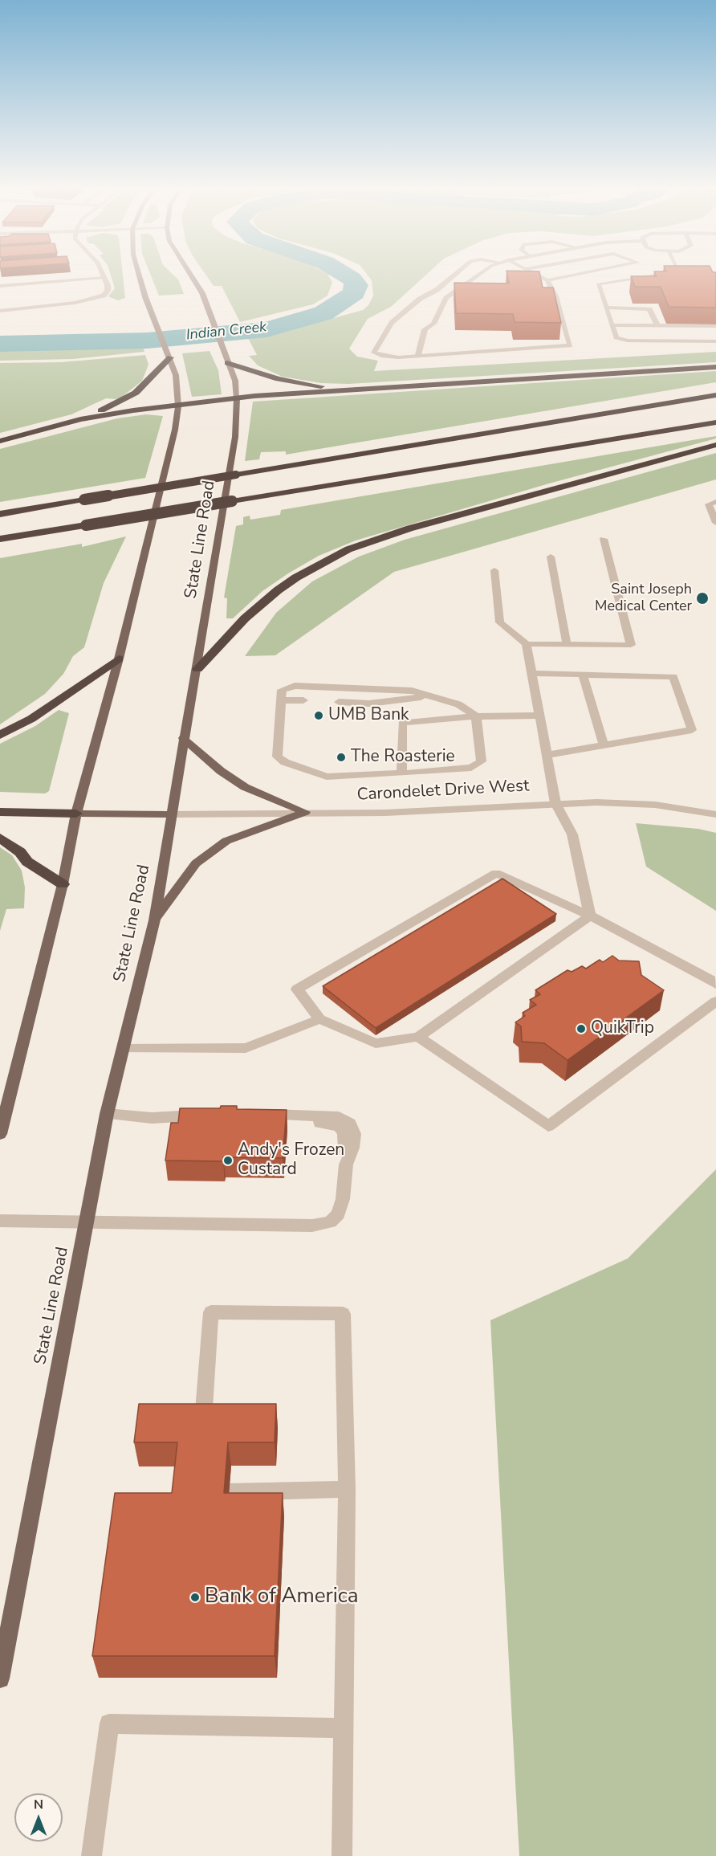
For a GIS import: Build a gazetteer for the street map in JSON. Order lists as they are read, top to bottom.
{
  "streets": {
    "main road": ["State Line Road"],
    "street": ["Carondelet Drive West"]
  },
  "crossings": [
    ["State Line Road", "Carondelet Drive West"]
  ],
  "water": ["Indian Creek"],
  "places": [
    "Saint Joseph Medical Center",
    "UMB Bank",
    "The Roasterie",
    "QuikTrip",
    "Andy's Frozen Custard",
    "Bank of America"
  ],
  "north": "top"
}
